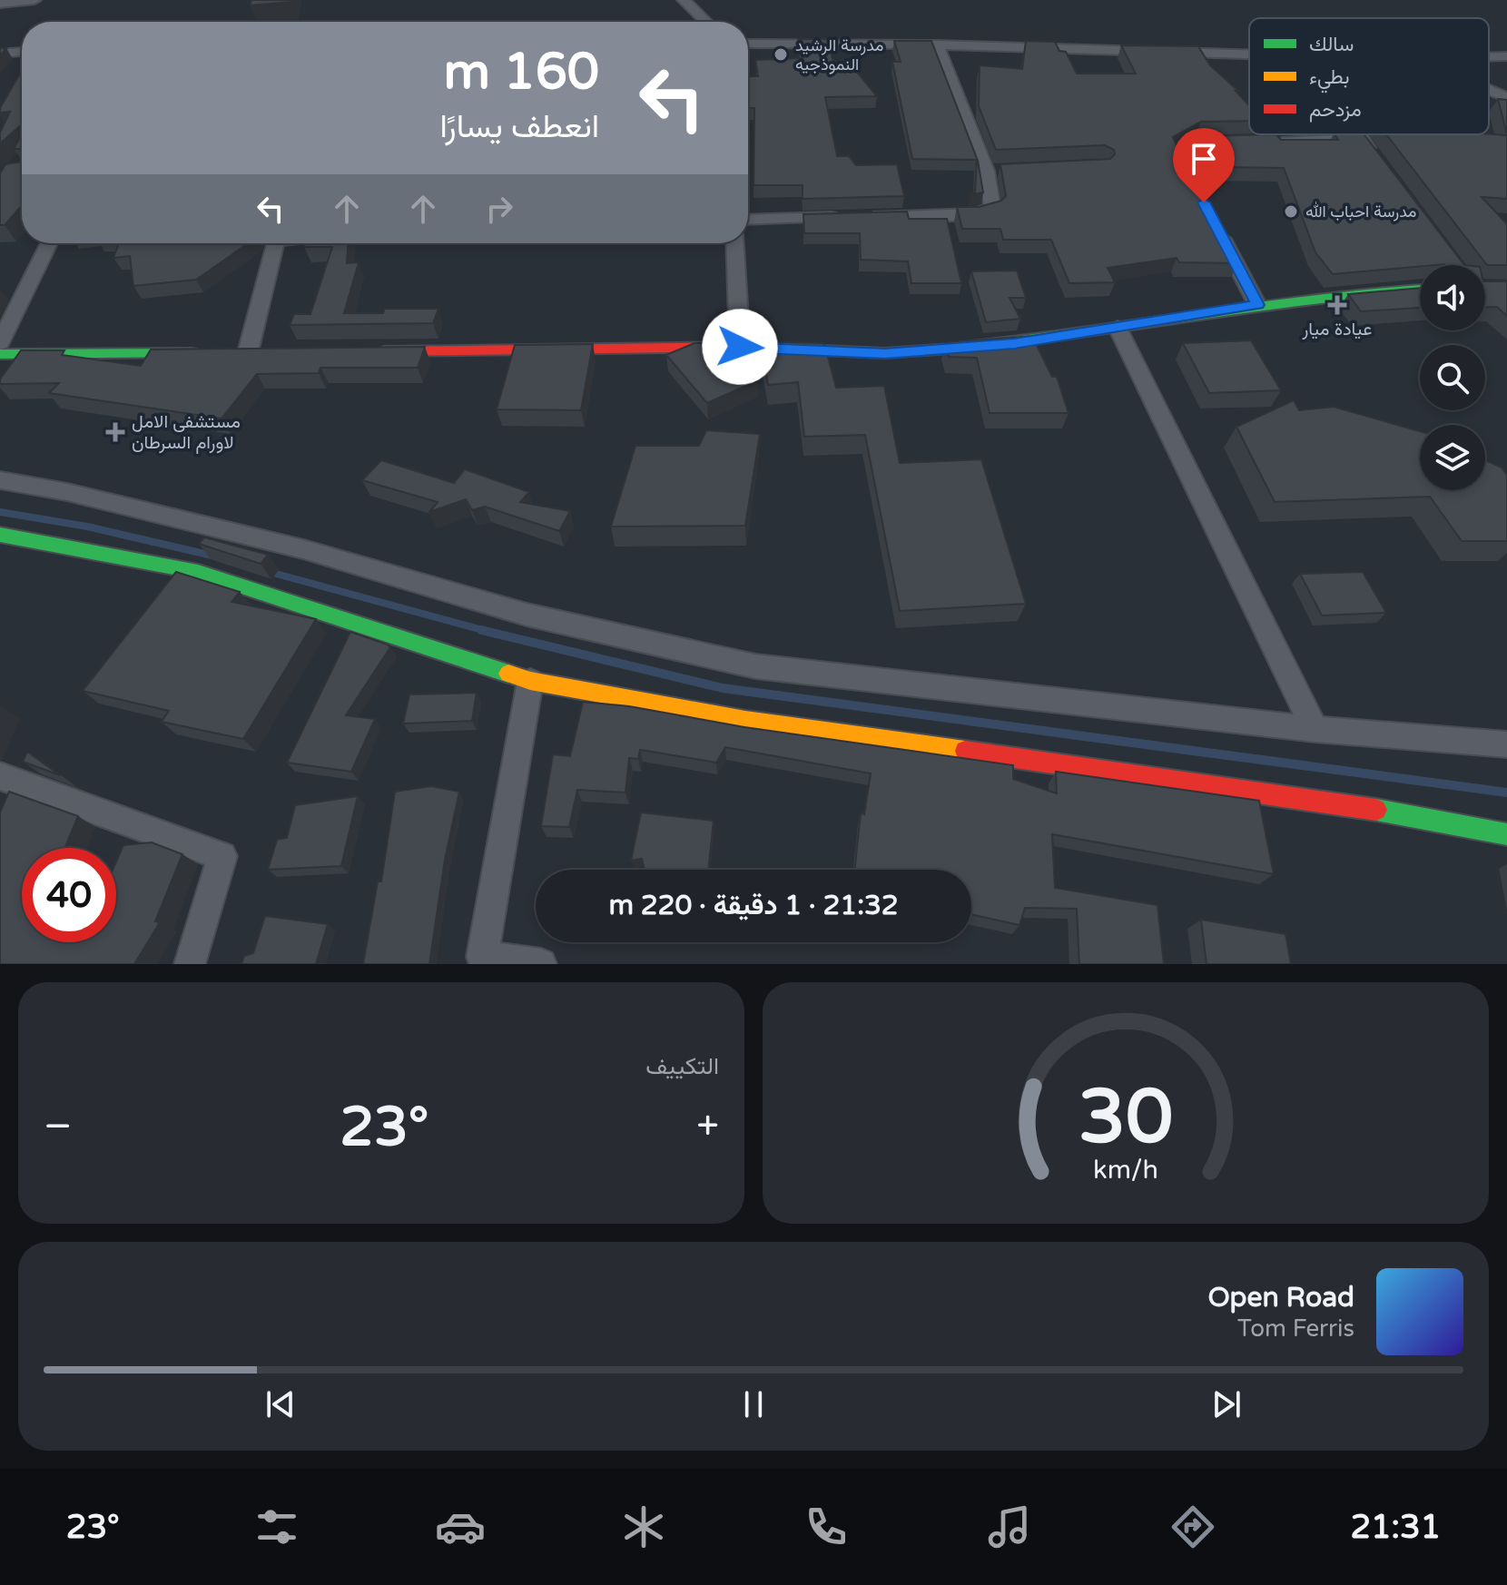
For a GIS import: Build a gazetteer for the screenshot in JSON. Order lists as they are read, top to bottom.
{
  "places": {
    "other": ["مدرسة الرشيد النموذجيه", "مدرسة احباب الله"],
    "health": ["عيادة ميار", "مستشفى الامل لاورام السرطان"]
  },
  "legend": ["سالك", "بطيء", "مزدحم"],
  "page": {
    "turn": ["160 m", "انعطف يسارًا"],
    "limit": "40",
    "trip": "21:32 · 1 دقيقة · 220 m",
    "tile": "التكييف",
    "heat": ["−", "23°", "+"],
    "song": ["Open Road", "Tom Ferris"],
    "tabs": ["21:31", "23°"],
    "gauge": ["30", "km/h"]
  }
}
